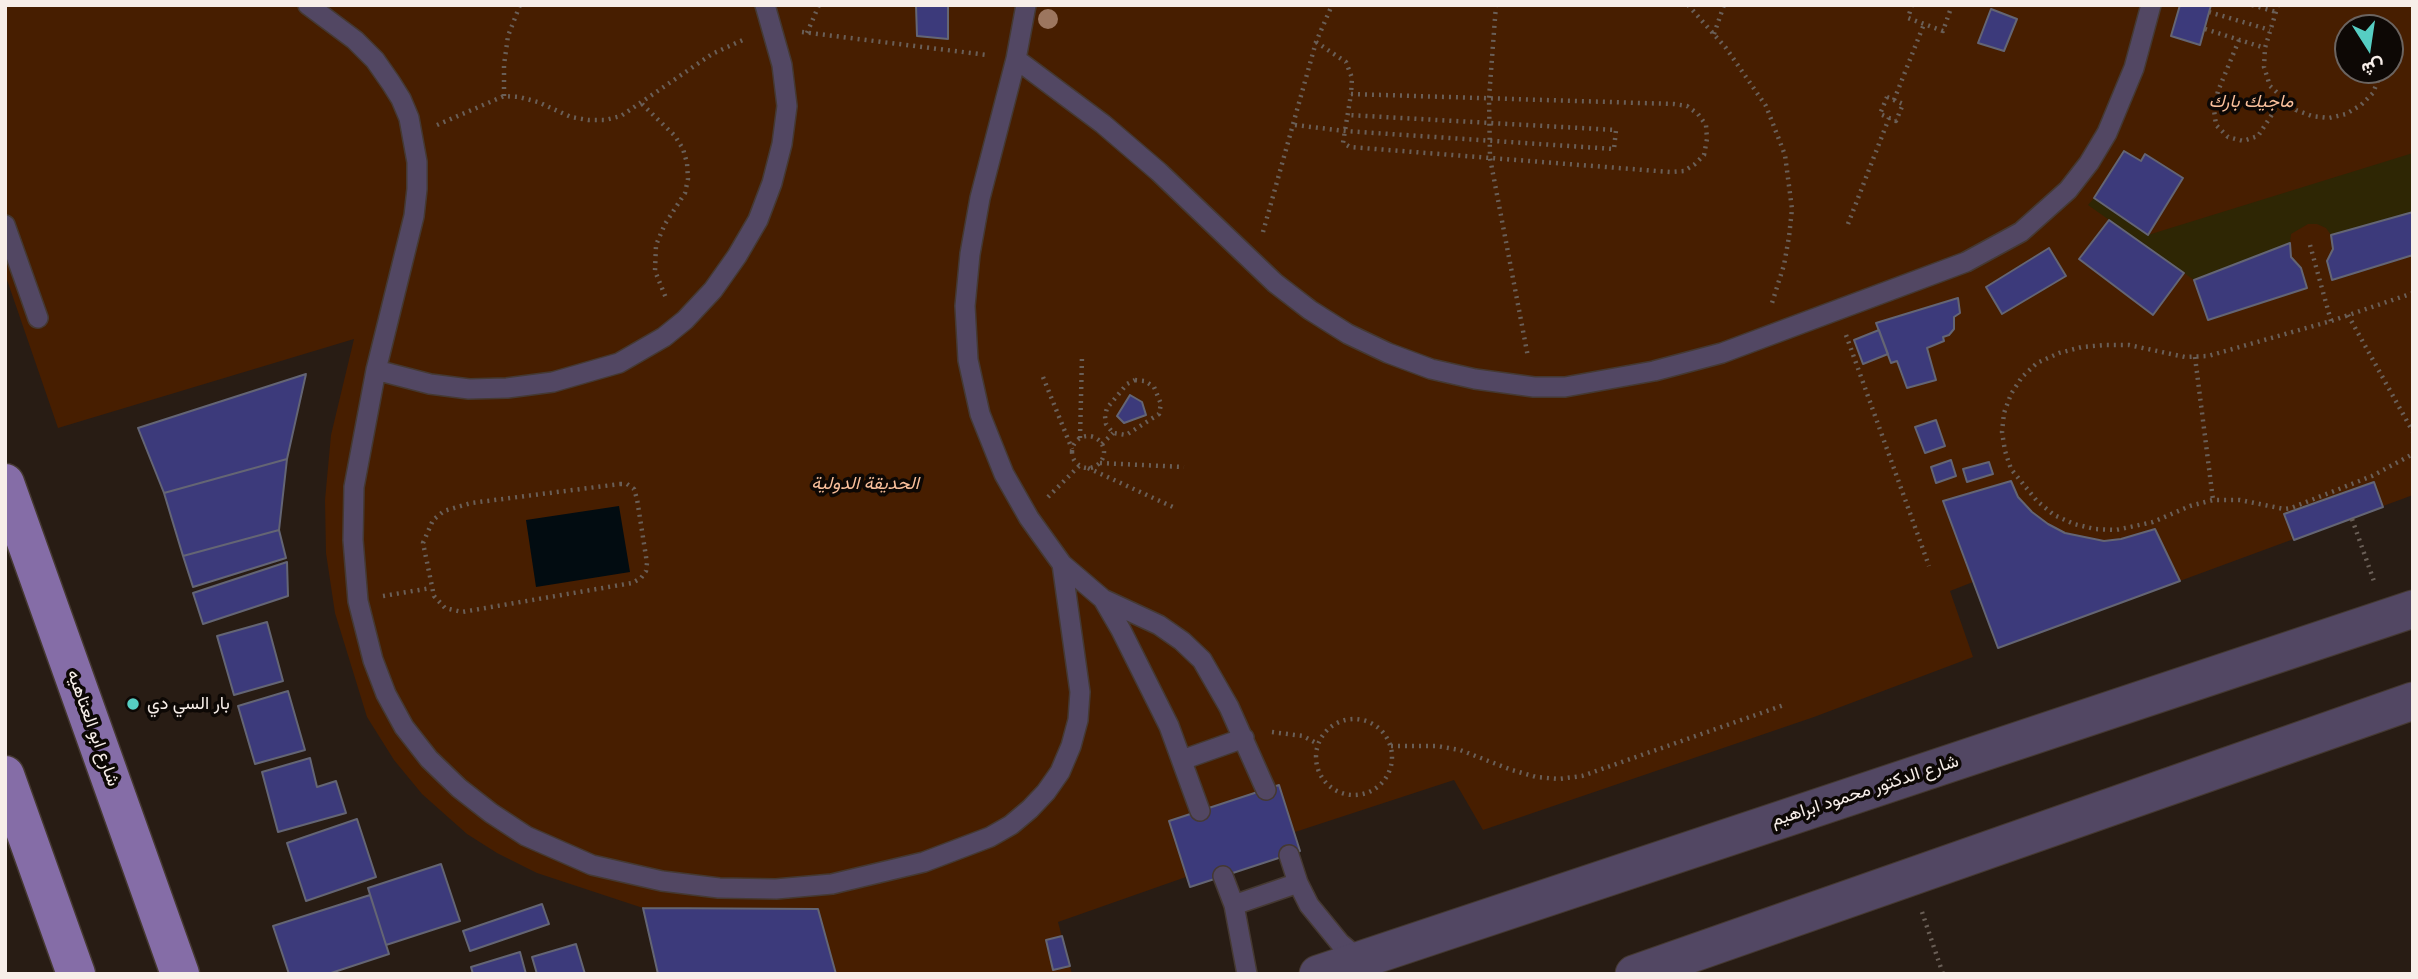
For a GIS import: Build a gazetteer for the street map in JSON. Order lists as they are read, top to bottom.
{
  "streets": {
    "main road": ["شارع ابو العتاهيه"],
    "street": ["شارع الدكتور محمود ابراهيم"]
  },
  "parks": ["ماجيك بارك", "الحديقة الدولية"],
  "places": ["بار السي دي"],
  "north": "bottom"
}
